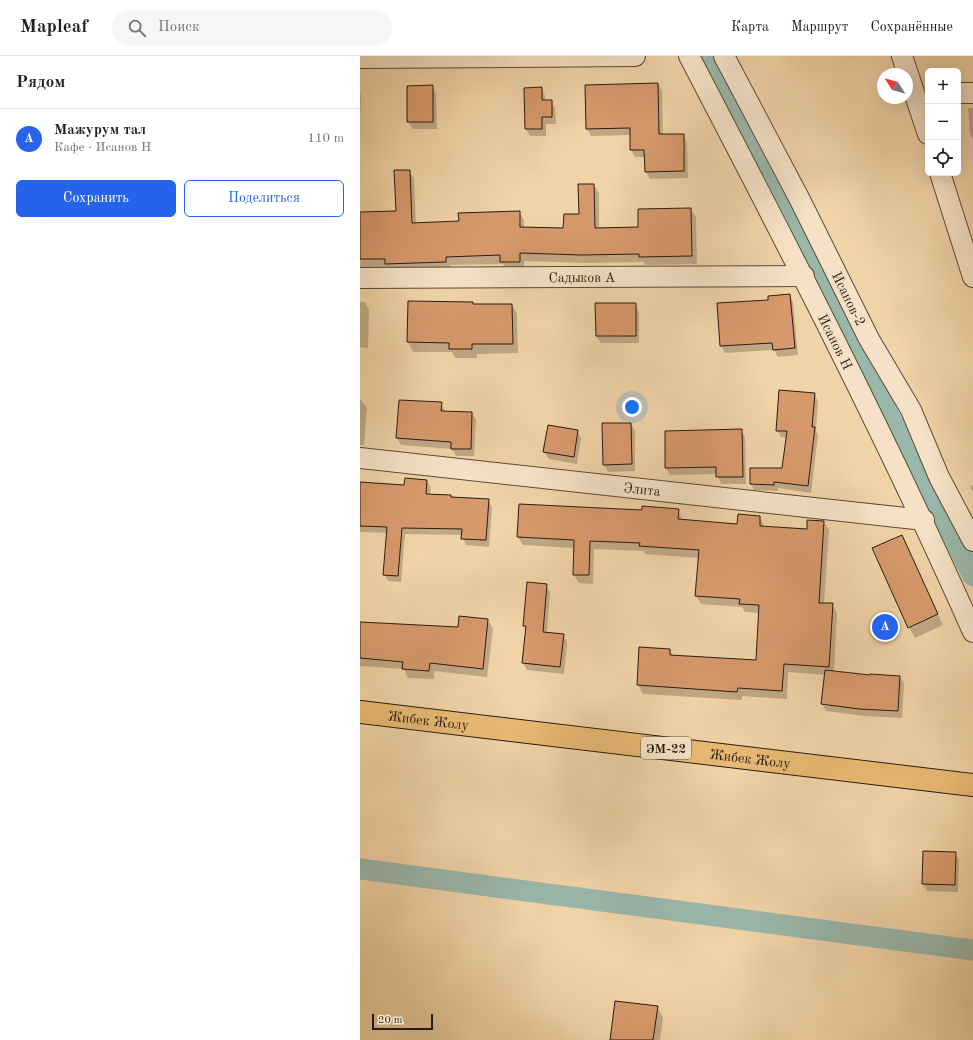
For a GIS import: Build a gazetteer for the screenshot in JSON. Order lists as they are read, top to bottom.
{
  "streets": {
    "main road": ["Жибек Жолу", "ЭМ-22"],
    "street": [
      "Садыков А",
      "Исанов-2",
      "Исанов Н",
      "Элита"
    ]
  },
  "crossings": [
    ["Садыков А", "Исанов Н"],
    ["Исанов Н", "Элита"]
  ],
  "scale_bar": "20 m",
  "north": "top left",
  "page": {
    "header": "Mapleaf",
    "search": "Поиск",
    "nav": ["Карта", "Маршрут", "Сохранённые"],
    "heading": "Рядом",
    "map_buttons": ["+", "−"],
    "list": [
      {
        "mark": "A",
        "name": "Мажурум тал",
        "note": "Кафе · Исанов Н",
        "value": "110 m"
      }
    ],
    "buttons": ["Сохранить", "Поделиться"],
    "pins": "A",
    "scale": "20 m"
  }
}
